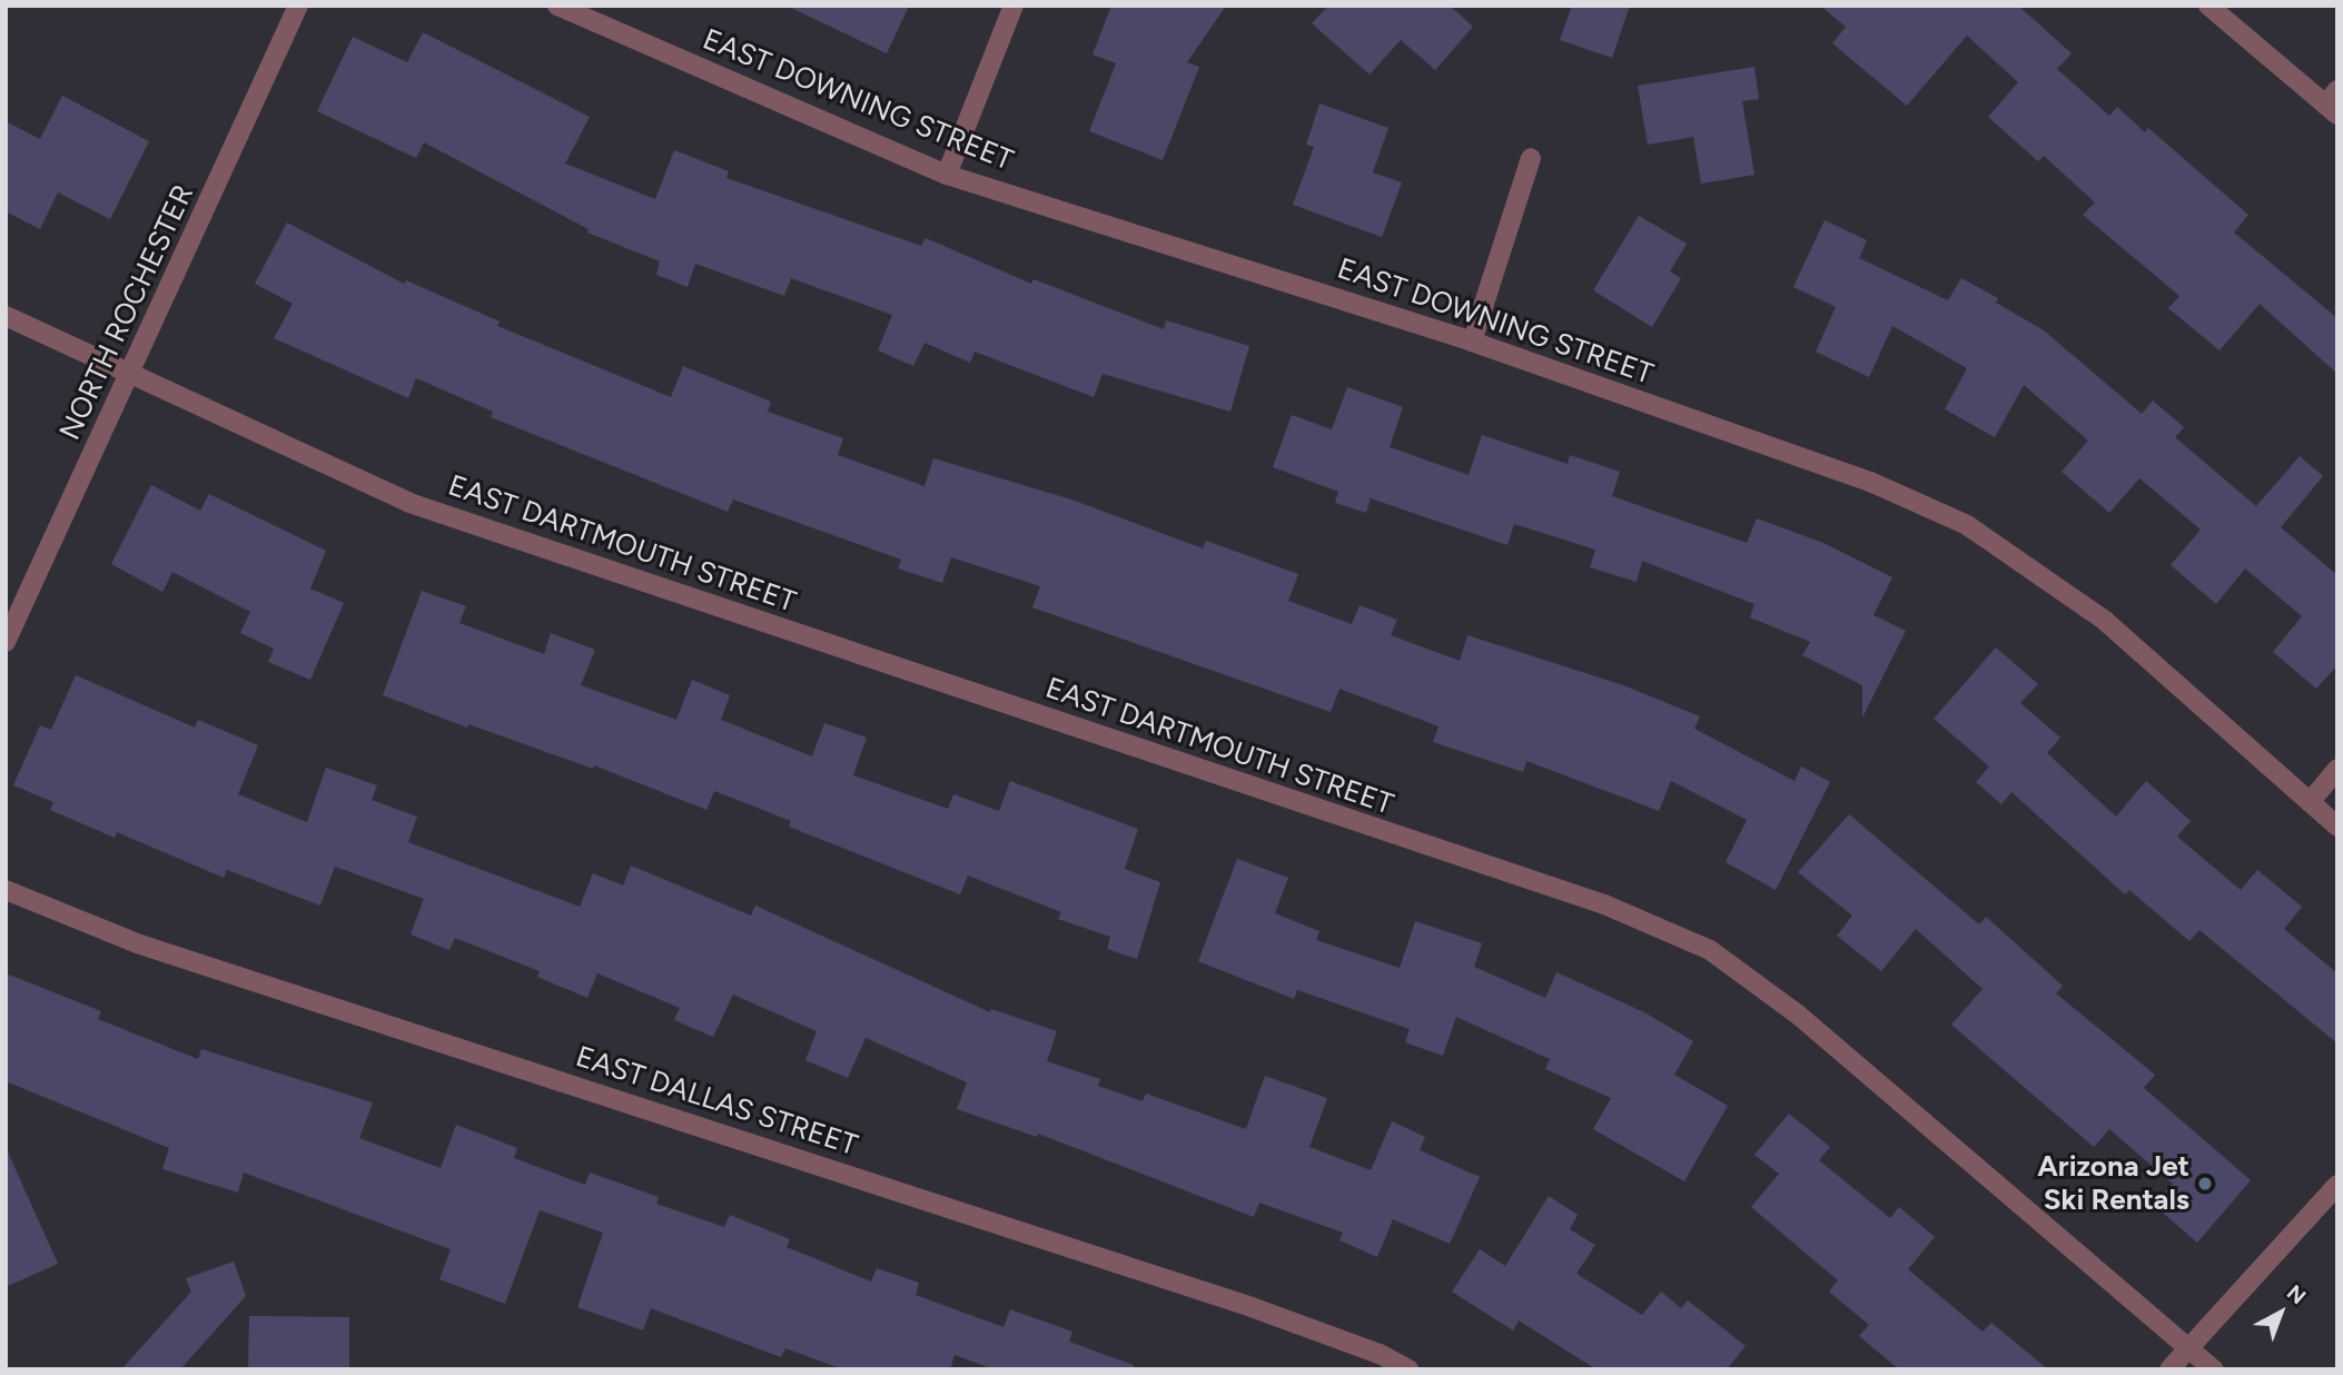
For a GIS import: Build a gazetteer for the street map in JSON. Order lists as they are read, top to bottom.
{
  "streets": {
    "street": [
      "EAST DOWNING STREET",
      "NORTH ROCHESTER",
      "EAST DARTMOUTH STREET",
      "EAST DALLAS STREET"
    ]
  },
  "crossings": [
    ["NORTH ROCHESTER", "EAST DARTMOUTH STREET"]
  ],
  "places": ["Arizona Jet Ski Rentals"],
  "north": "top right"
}
